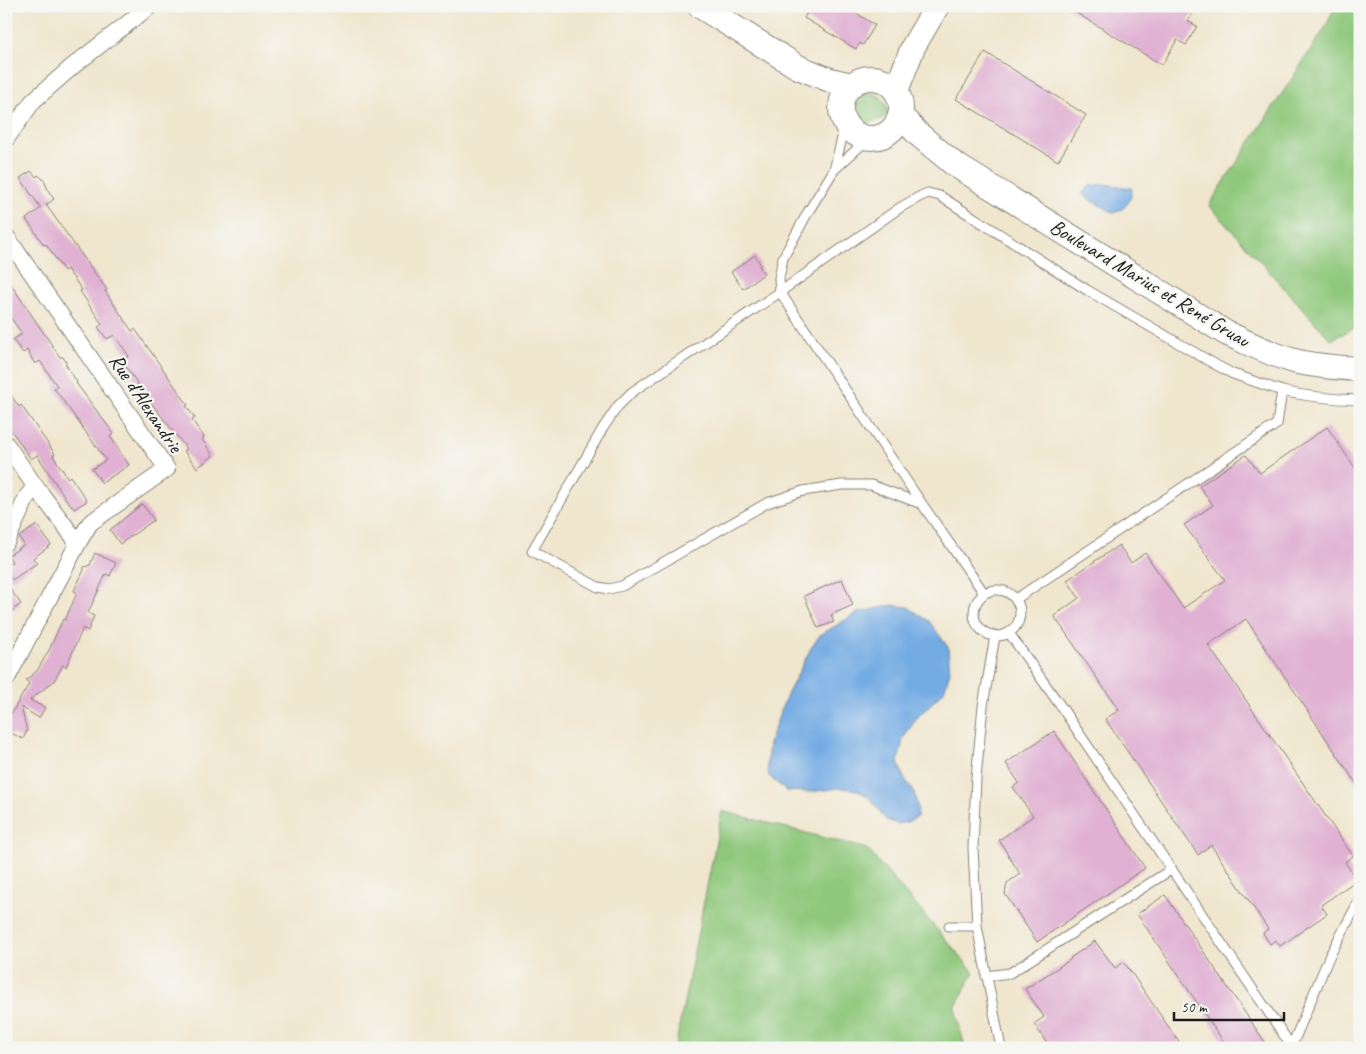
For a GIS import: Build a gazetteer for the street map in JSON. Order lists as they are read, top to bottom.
{
  "streets": {
    "main road": ["Boulevard Marius et René Gruau"],
    "street": ["Rue d'Alexandrie"]
  },
  "scale_bar": "50 m"
}
